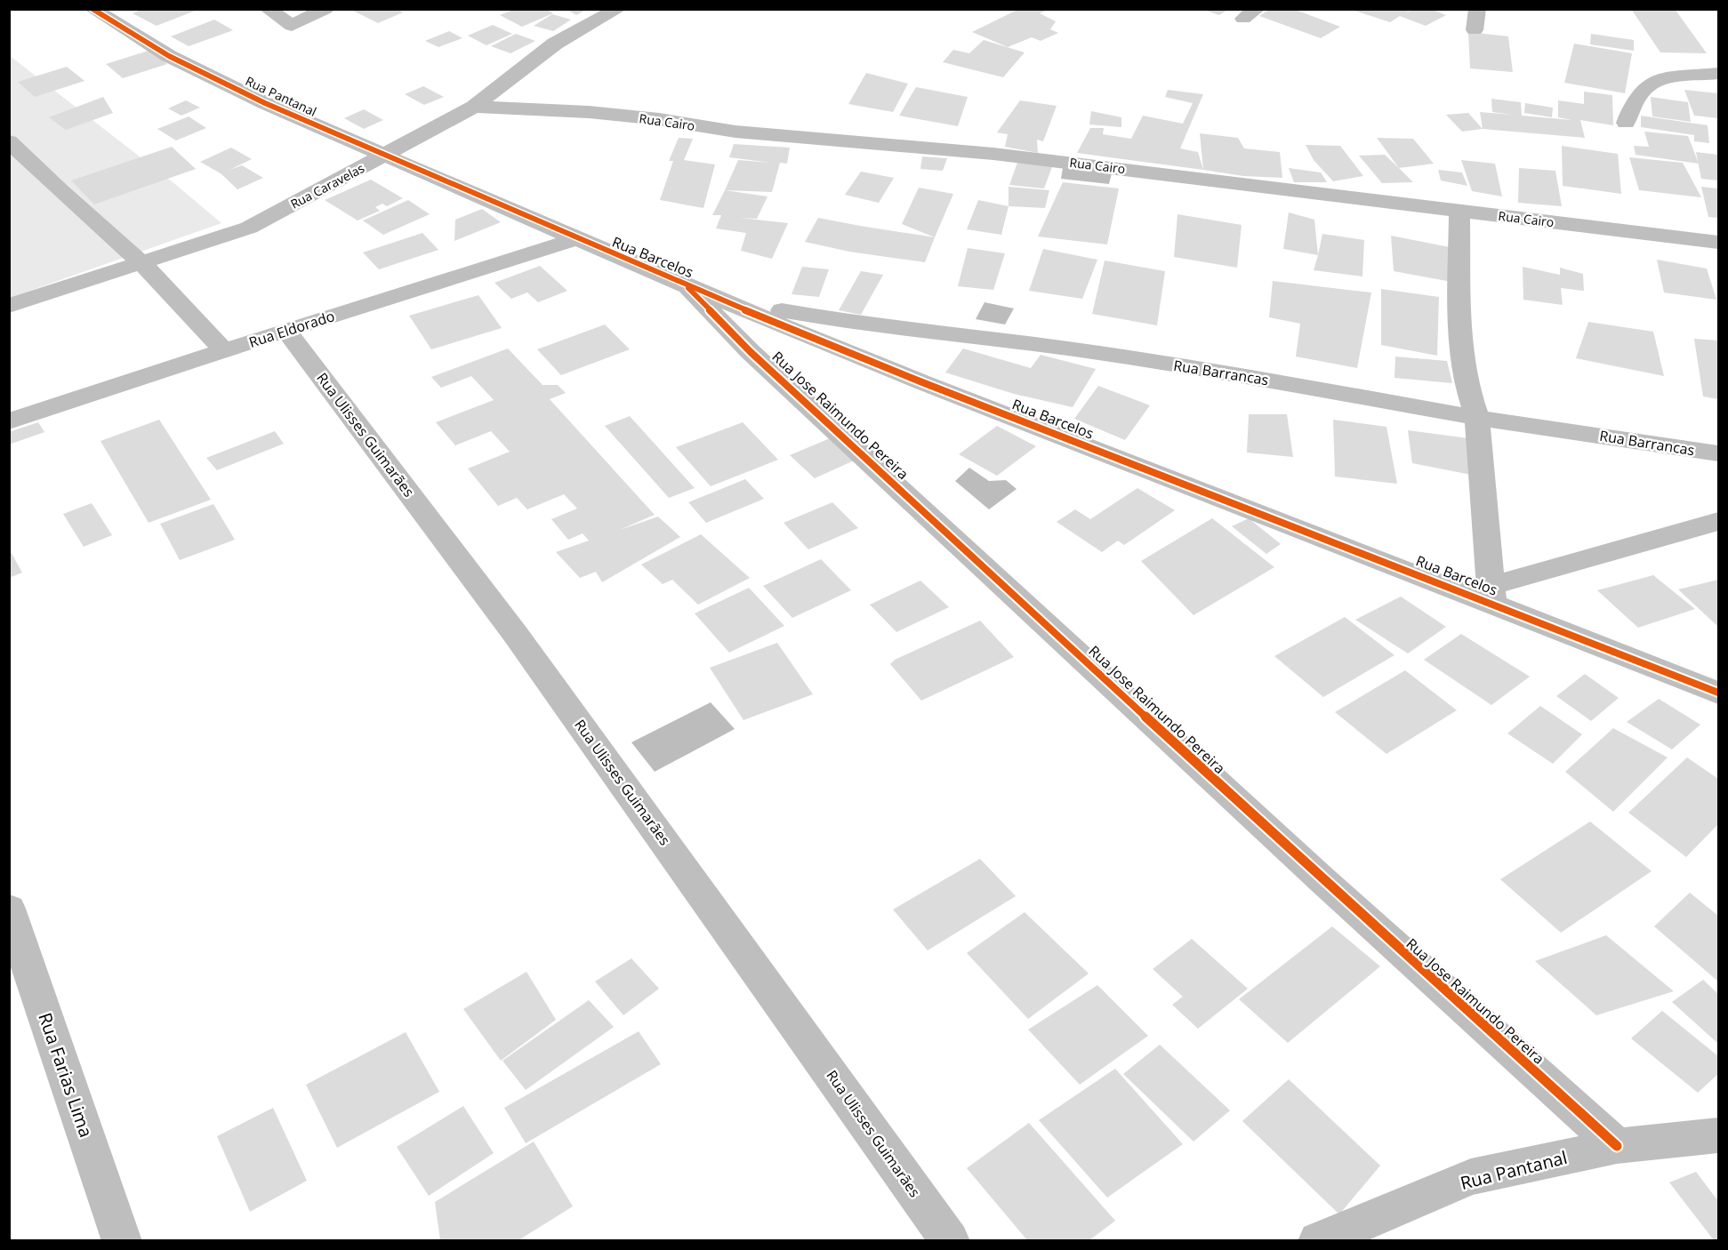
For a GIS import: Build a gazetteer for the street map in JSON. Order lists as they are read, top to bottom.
{
  "streets": {
    "street": [
      "Rua Pantanal",
      "Rua Cairo",
      "Rua Caravelas",
      "Rua Barcelos",
      "Rua Eldorado",
      "Rua Barrancas",
      "Rua Jose Raimundo Pereira",
      "Rua Ulisses Guimarães",
      "Rua Farias Lima"
    ]
  },
  "crossings": [
    ["Rua Pantanal", "Rua Caravelas"],
    ["Rua Pantanal", "Rua Barcelos"],
    ["Rua Pantanal", "Rua Jose Raimundo Pereira"],
    ["Rua Cairo", "Rua Caravelas"],
    ["Rua Caravelas", "Rua Barcelos"],
    ["Rua Barcelos", "Rua Eldorado"],
    ["Rua Barcelos", "Rua Barrancas"],
    ["Rua Barcelos", "Rua Jose Raimundo Pereira"],
    ["Rua Eldorado", "Rua Ulisses Guimarães"]
  ]
}
